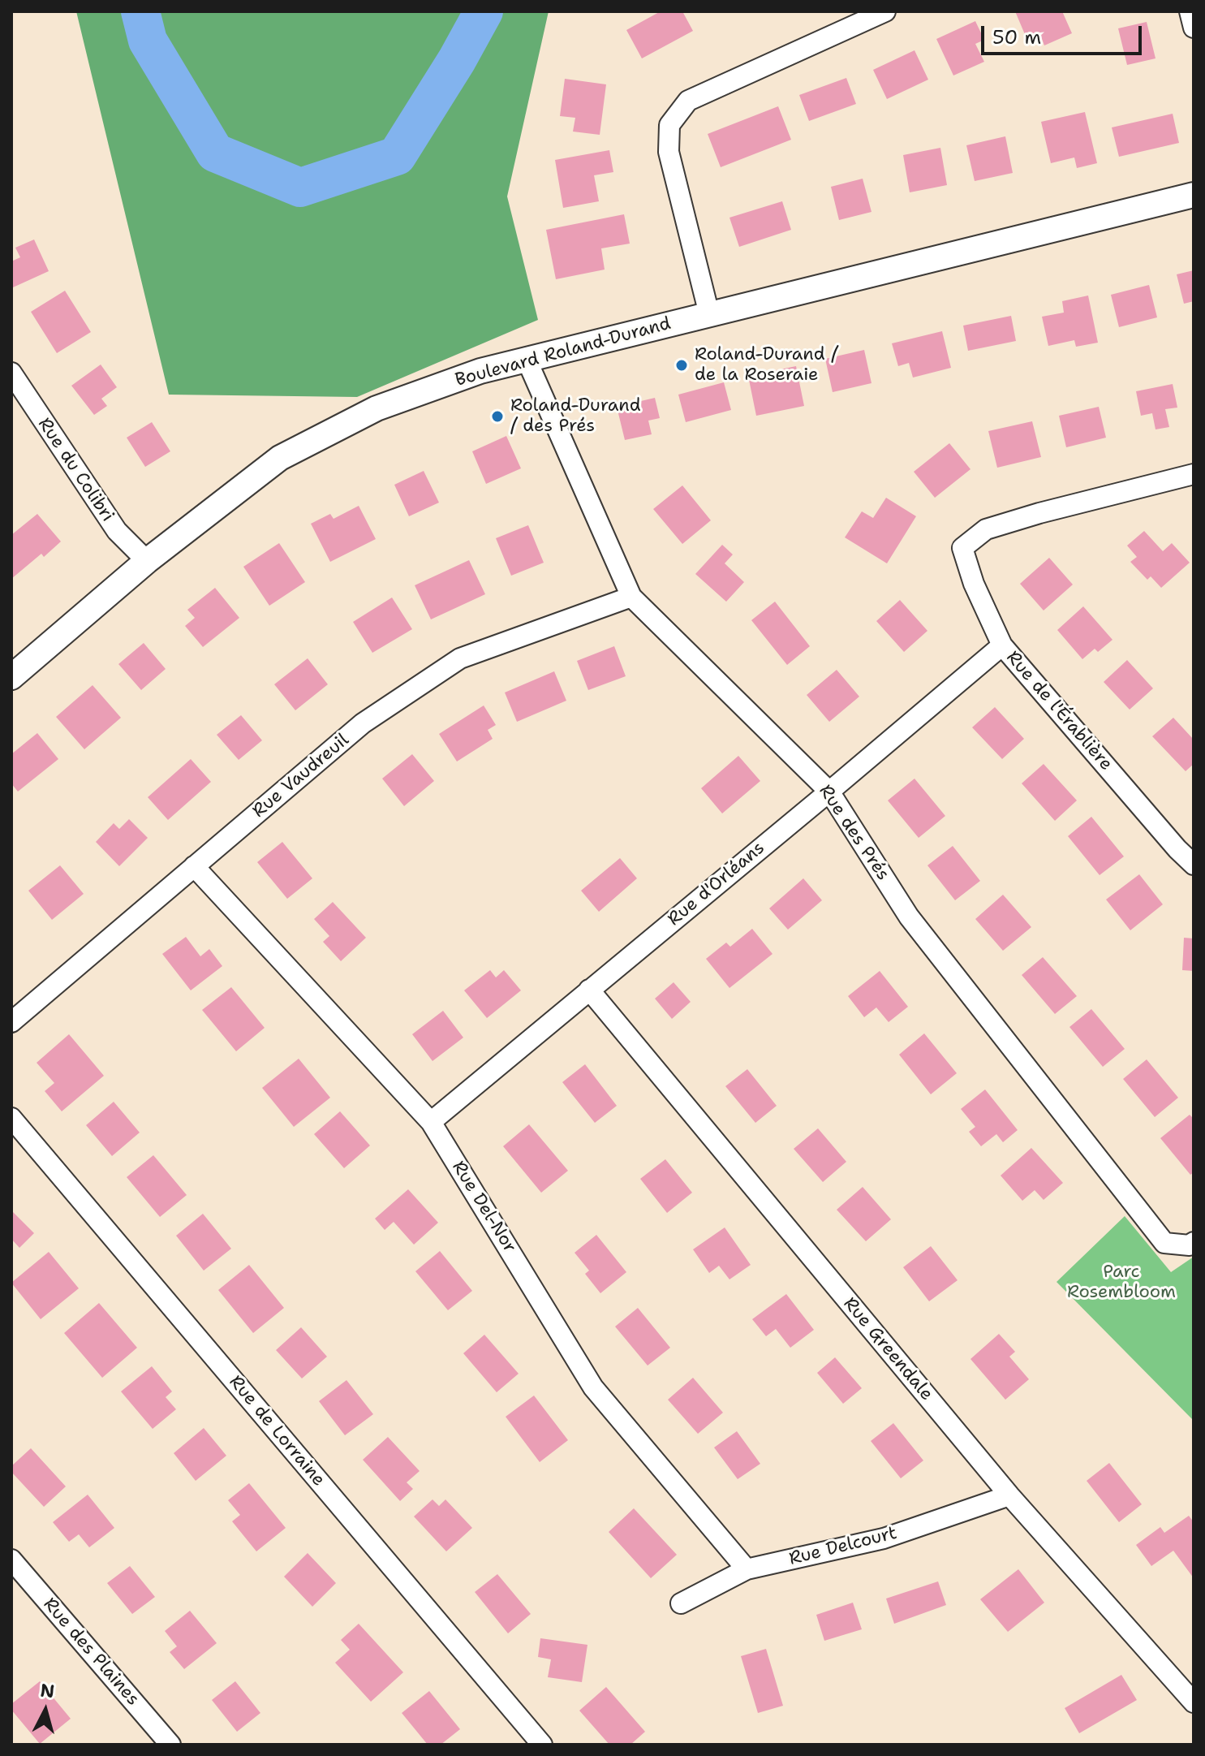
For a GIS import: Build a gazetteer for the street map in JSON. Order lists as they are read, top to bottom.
{
  "streets": {
    "street": [
      "Boulevard Roland-Durand",
      "Rue du Colibri",
      "Rue de l'Érablière",
      "Rue Vaudreuil",
      "Rue des Prés",
      "Rue d'Orléans",
      "Rue Del-Nor",
      "Rue Greendale",
      "Rue de Lorraine",
      "Rue Delcourt",
      "Rue des Plaines"
    ]
  },
  "crossings": [
    ["Boulevard Roland-Durand", "Rue du Colibri"],
    ["Boulevard Roland-Durand", "Rue des Prés"],
    ["Rue de l'Érablière", "Rue d'Orléans"],
    ["Rue Vaudreuil", "Rue des Prés"],
    ["Rue Vaudreuil", "Rue Del-Nor"],
    ["Rue des Prés", "Rue d'Orléans"],
    ["Rue d'Orléans", "Rue Del-Nor"],
    ["Rue d'Orléans", "Rue Greendale"],
    ["Rue Del-Nor", "Rue Delcourt"],
    ["Rue Greendale", "Rue Delcourt"]
  ],
  "parks": ["Parc Rosembloom"],
  "places": ["Roland-Durand / de la Roseraie", "Roland-Durand / des Prés"],
  "scale_bar": "50 m",
  "north": "top"
}
